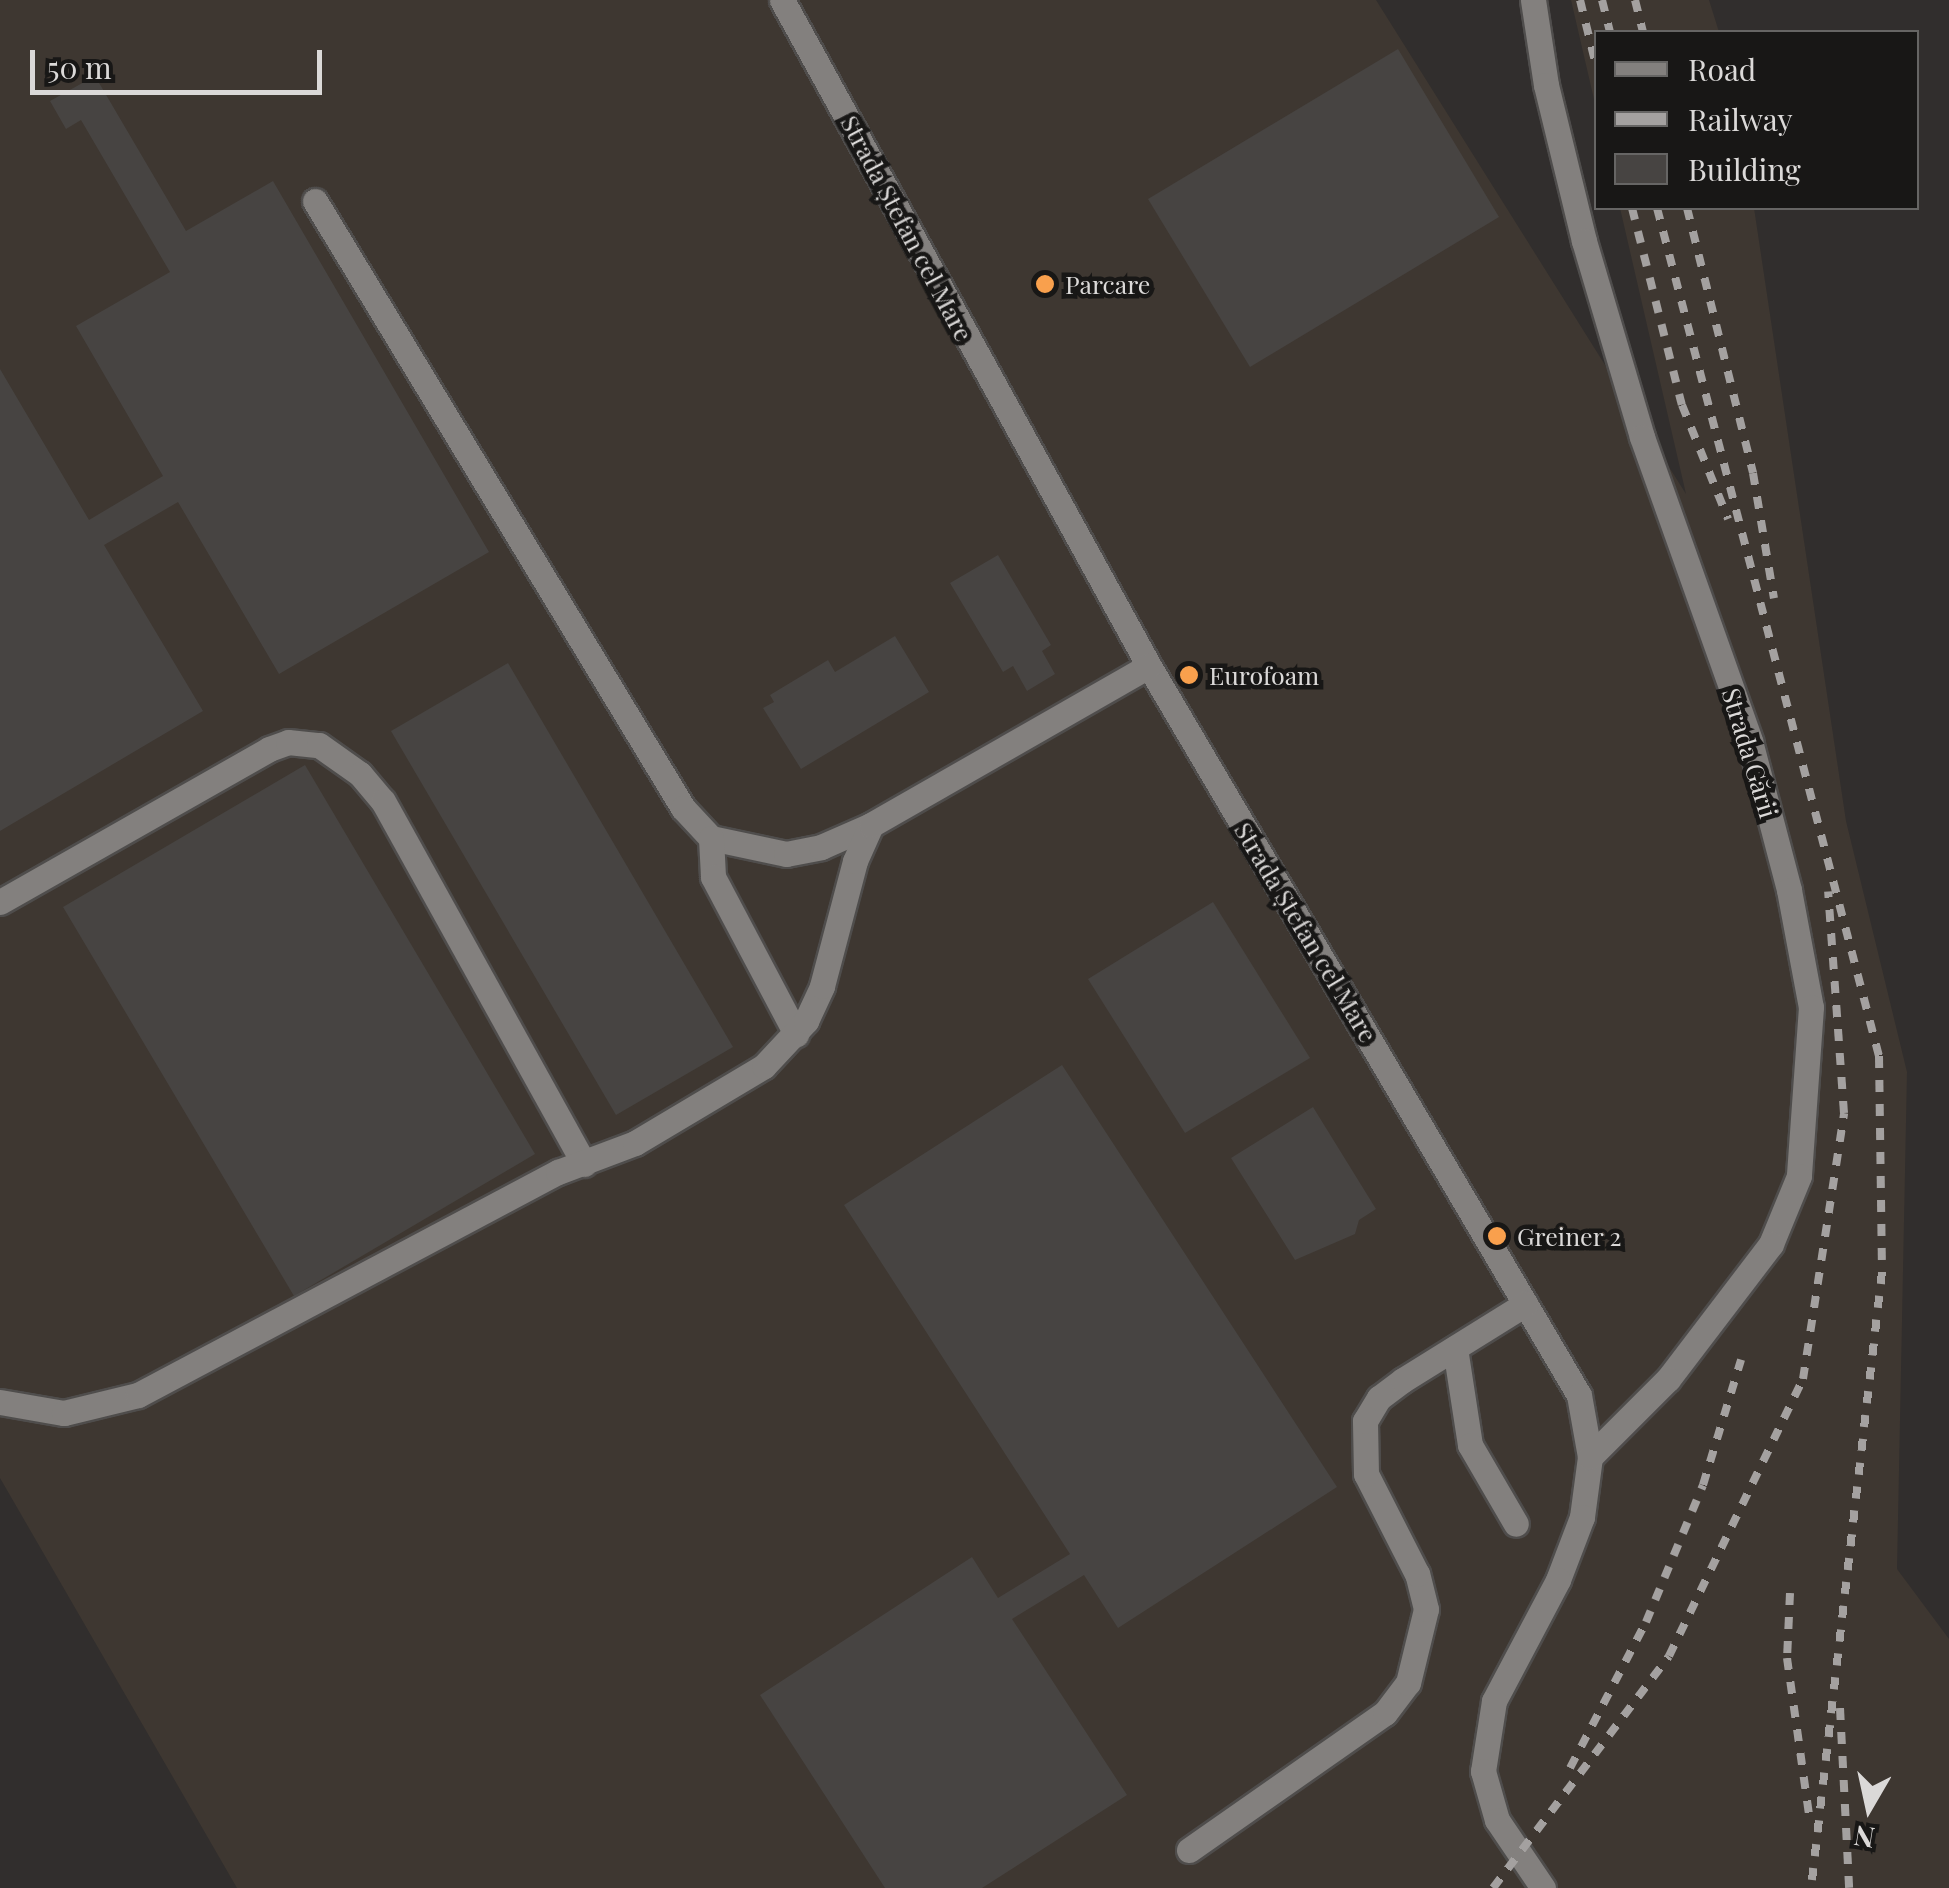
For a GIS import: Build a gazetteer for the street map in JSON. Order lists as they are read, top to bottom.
{
  "streets": {
    "street": ["Strada Ștefan cel Mare", "Strada Gării"]
  },
  "crossings": [
    ["Strada Ștefan cel Mare", "Strada Gării"]
  ],
  "places": ["Parcare", "Eurofoam", "Greiner 2"],
  "legend": ["Road", "Railway", "Building"],
  "scale_bar": "50 m",
  "north": "bottom"
}
